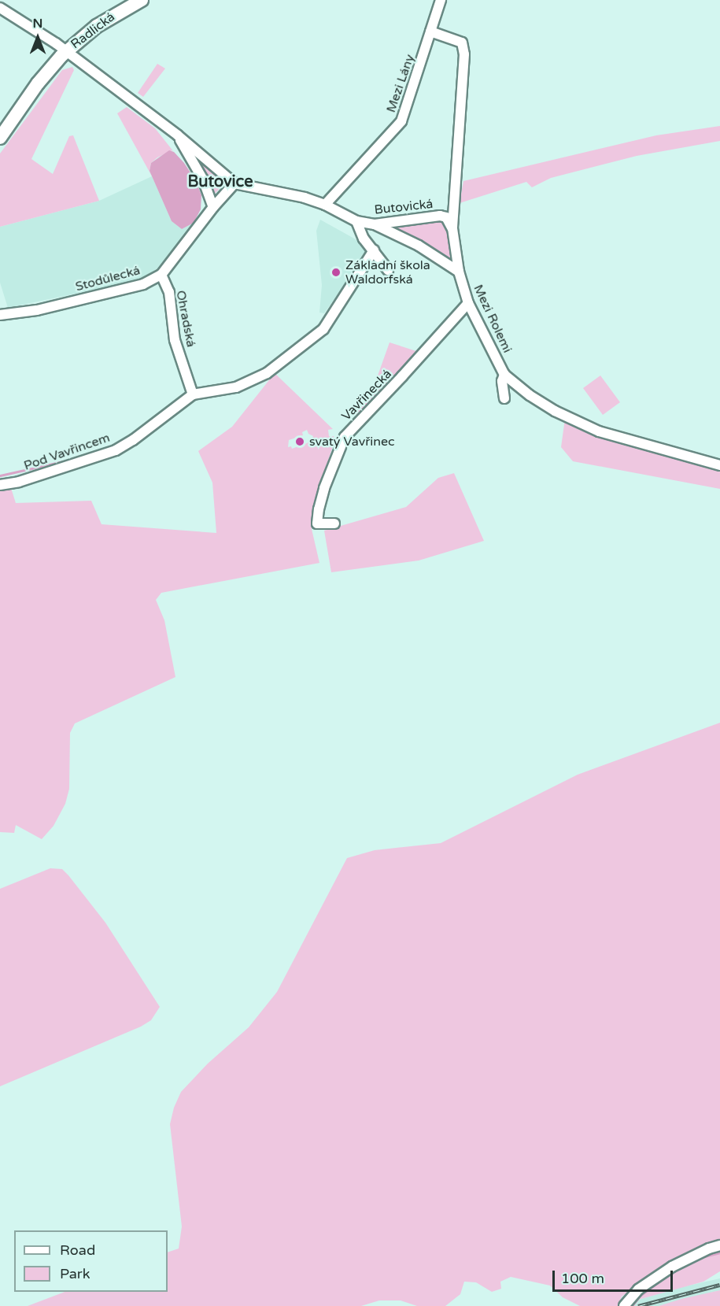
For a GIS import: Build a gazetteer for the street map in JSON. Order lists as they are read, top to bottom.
{
  "streets": {
    "main road": ["Radlická"],
    "street": [
      "Mezi Lány",
      "Butovická",
      "Stodůlecká",
      "Ohradská",
      "Mezi Rolemi",
      "Vavřinecká",
      "Pod Vavřincem"
    ]
  },
  "crossings": [
    ["Radlická", "Butovická"],
    ["Mezi Lány", "Butovická"],
    ["Mezi Lány", "Mezi Rolemi"],
    ["Butovická", "Stodůlecká"],
    ["Butovická", "Mezi Rolemi"],
    ["Stodůlecká", "Ohradská"],
    ["Ohradská", "Pod Vavřincem"],
    ["Mezi Rolemi", "Vavřinecká"]
  ],
  "districts": ["Butovice"],
  "places": ["Základní škola Waldorfská", "svatý Vavřinec"],
  "legend": ["Road", "Park"],
  "scale_bar": "100 m",
  "north": "top"
}
